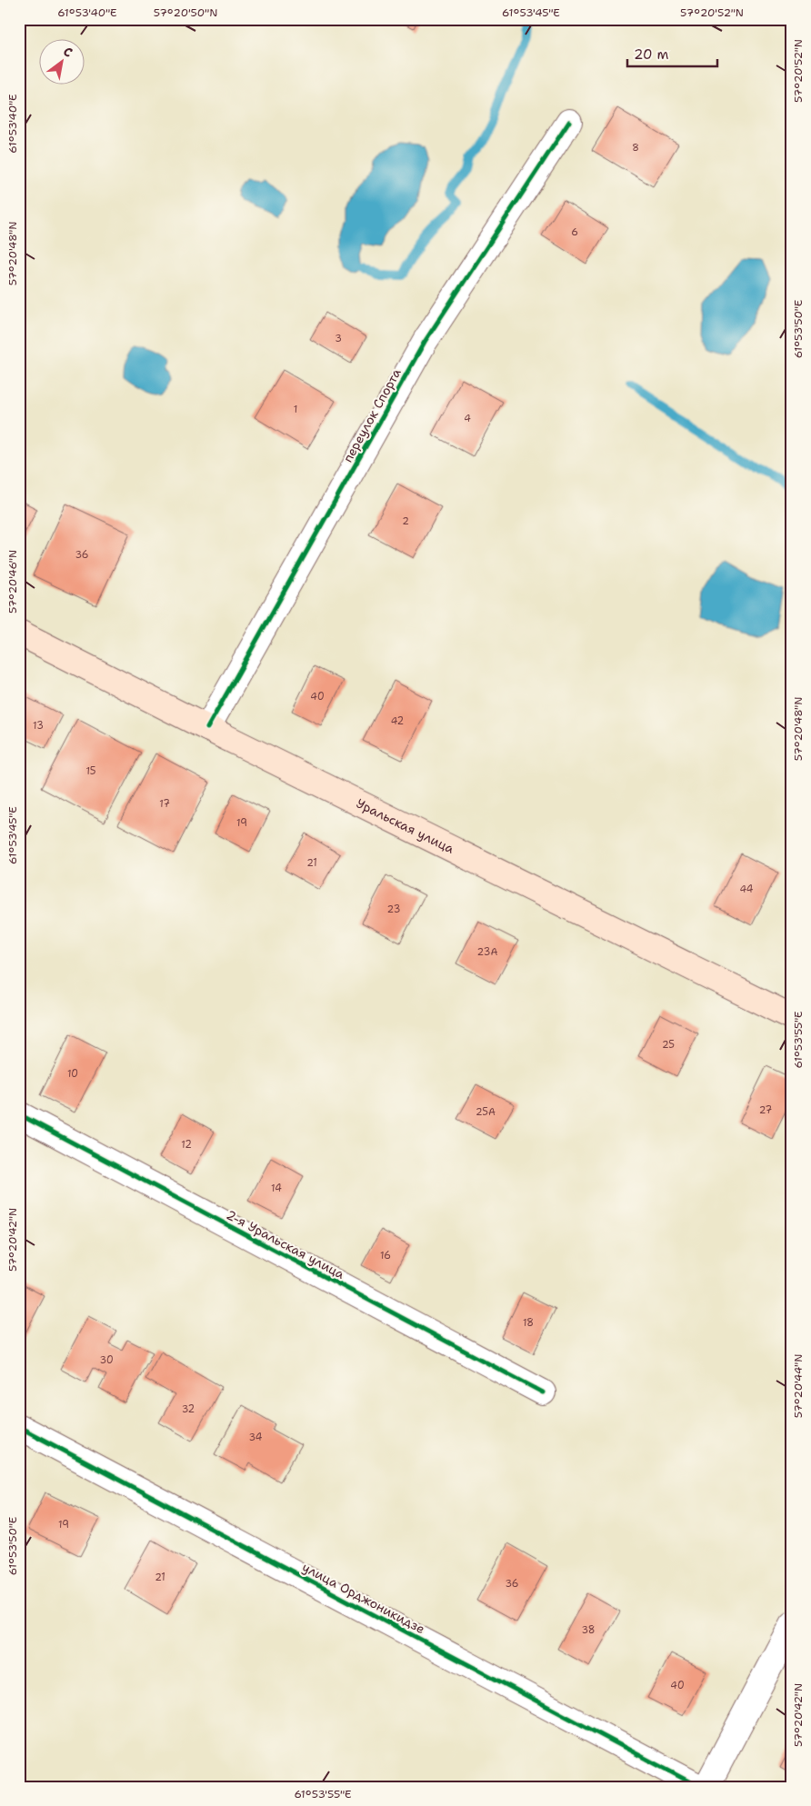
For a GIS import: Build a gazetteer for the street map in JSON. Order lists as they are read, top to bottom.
{
  "streets": {
    "main road": ["Уральская улица"],
    "street": ["переулок Спорта", "2-я Уральская улица", "улица Орджоникидзе"]
  },
  "crossings": [
    ["переулок Спорта", "Уральская улица"]
  ],
  "house_numbers": [
    "8",
    "6",
    "3",
    "1",
    "4",
    "2",
    "36",
    "40",
    "42",
    "13",
    "15",
    "17",
    "19",
    "21",
    "44",
    "23",
    "23А",
    "25",
    "10",
    "27",
    "25А",
    "12",
    "14",
    "16",
    "18",
    "30",
    "32",
    "34",
    "19",
    "21",
    "36",
    "38",
    "40"
  ],
  "scale_bar": "20 m",
  "north": "top right",
  "coordinates": [
    "61°53'40\"E",
    "57°20'50\"N",
    "61°53'45\"E",
    "57°20'52\"N",
    "57°20'48\"N",
    "61°53'50\"E",
    "57°20'46\"N",
    "61°53'55\"E",
    "57°20'42\"N",
    "57°20'44\"N"
  ]
}
